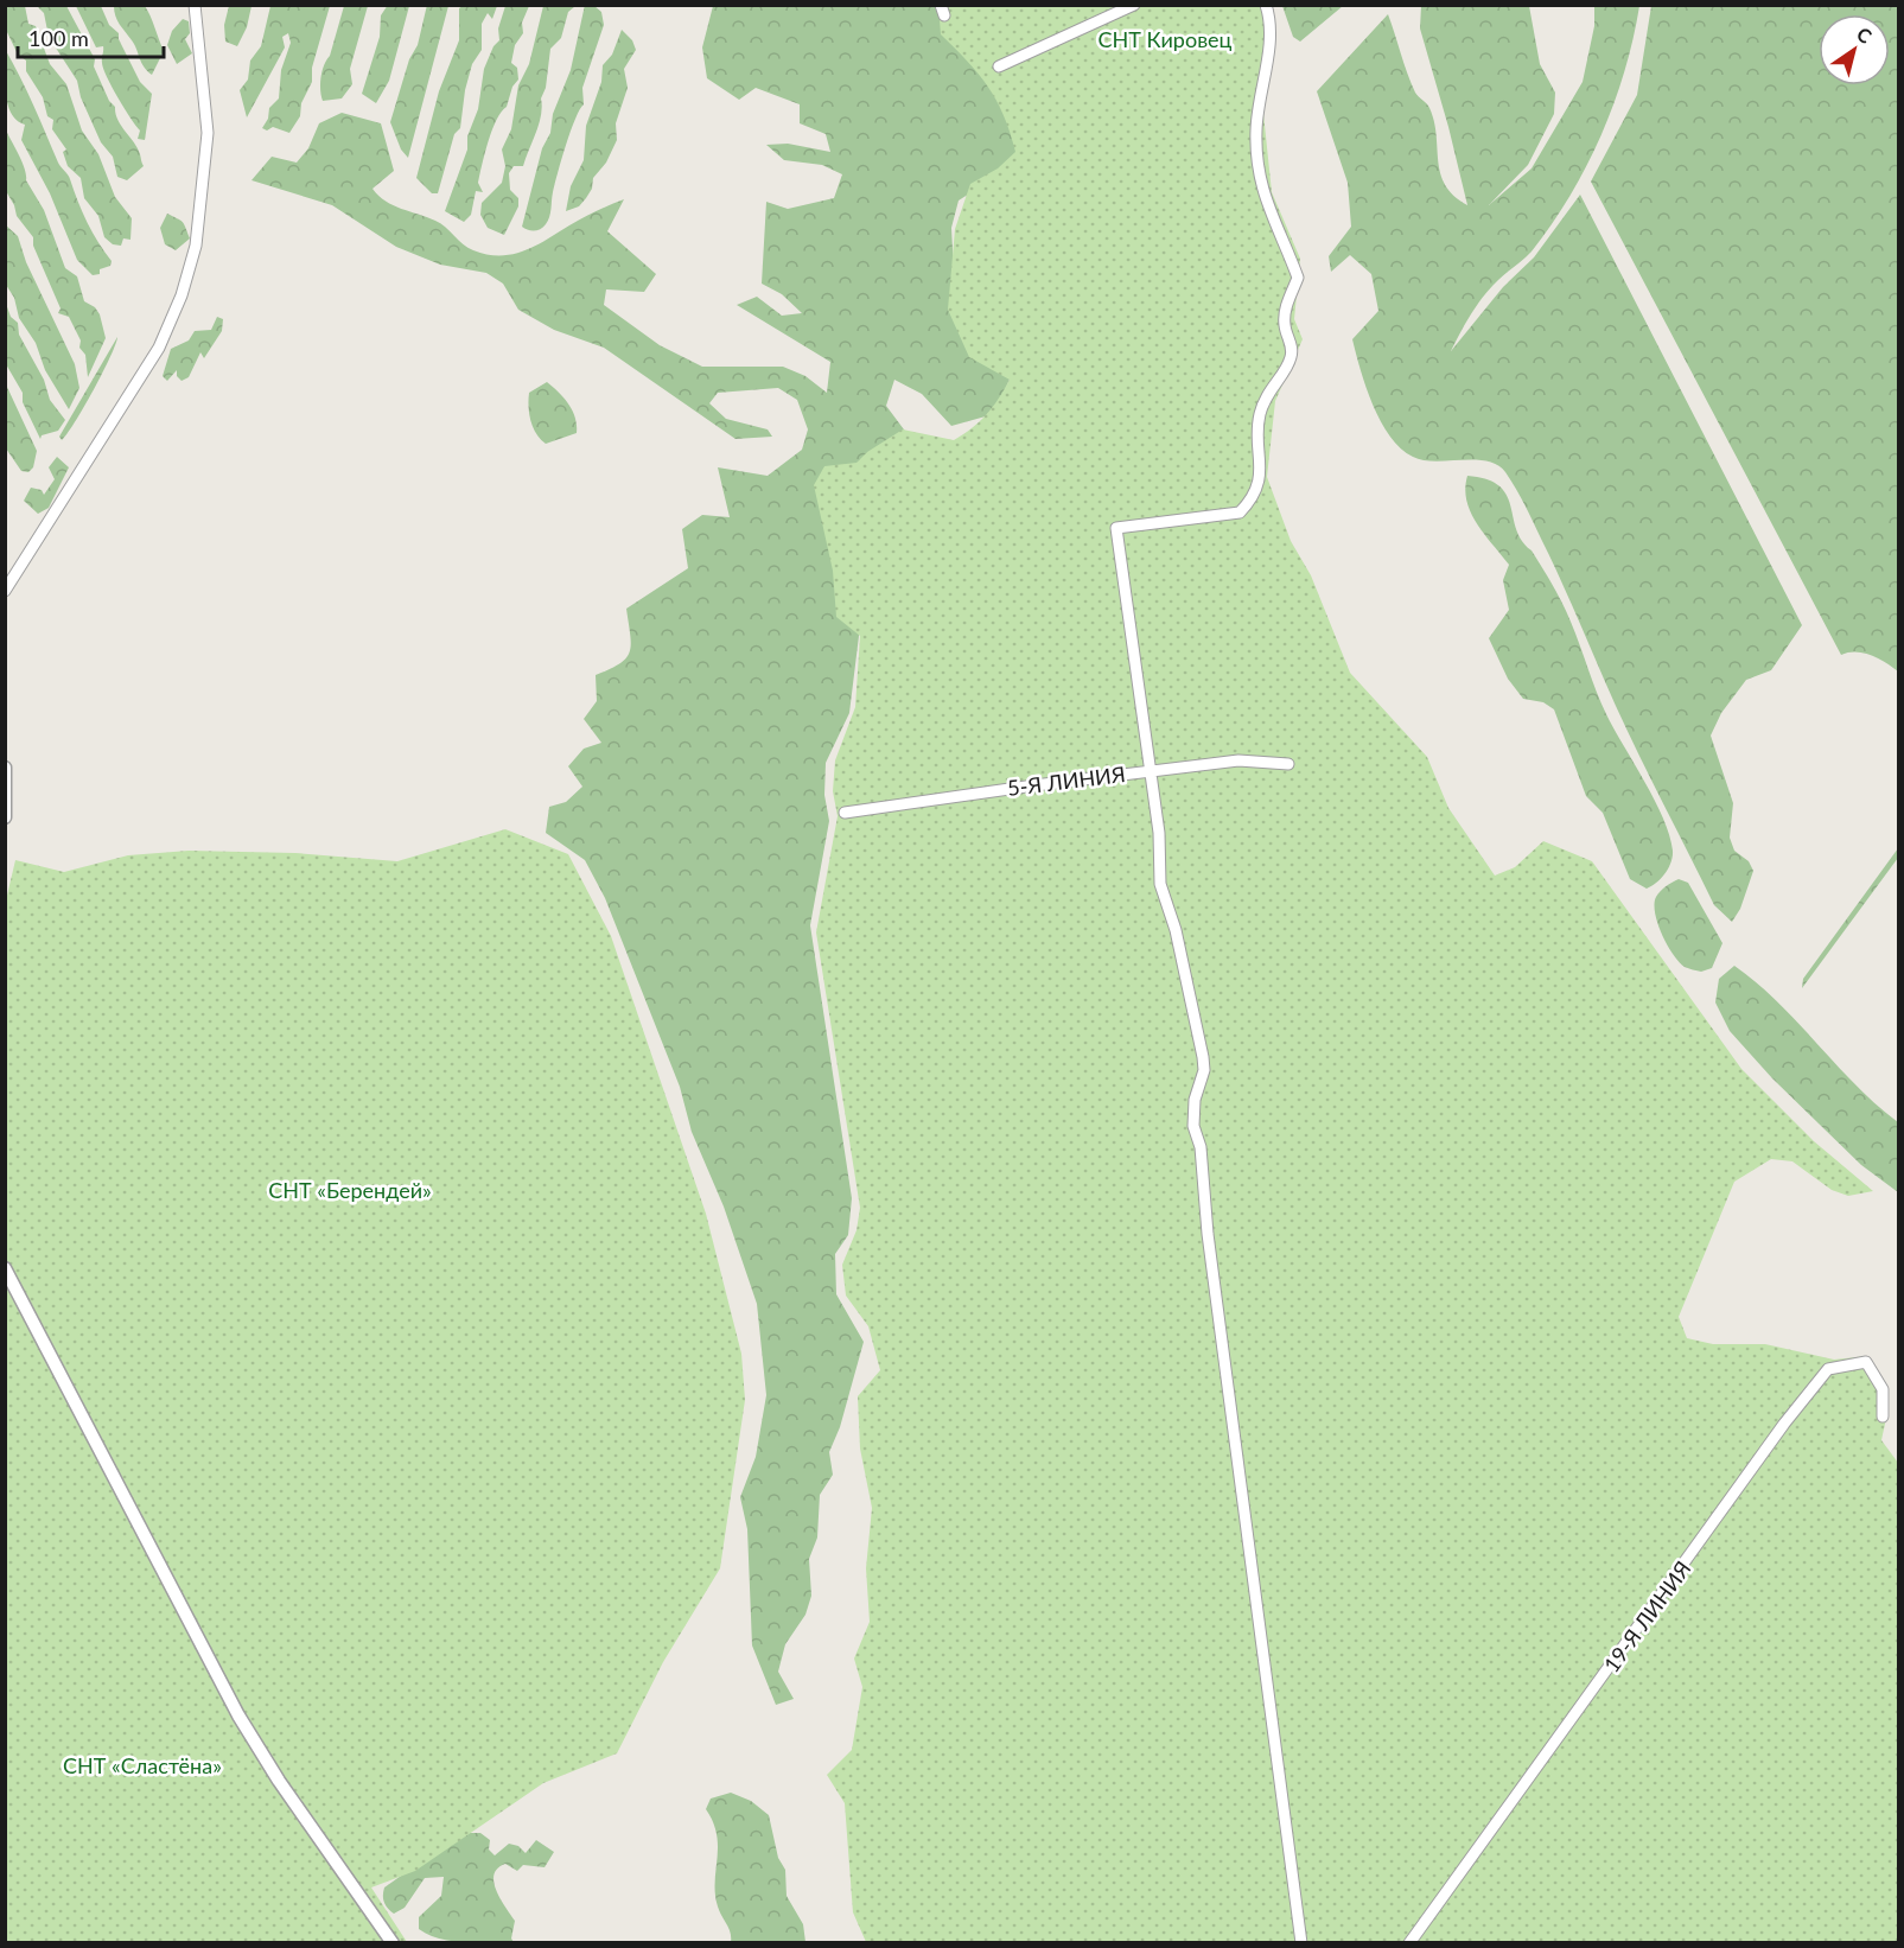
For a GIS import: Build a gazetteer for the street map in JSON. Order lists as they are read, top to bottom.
{
  "streets": {
    "street": ["5-Я ЛИНИЯ", "19-Я ЛИНИЯ"]
  },
  "parks": ["СНТ Кировец", "СНТ «Берендей»", "СНТ «Сластёна»"],
  "scale_bar": "100 m",
  "north": "top right"
}
